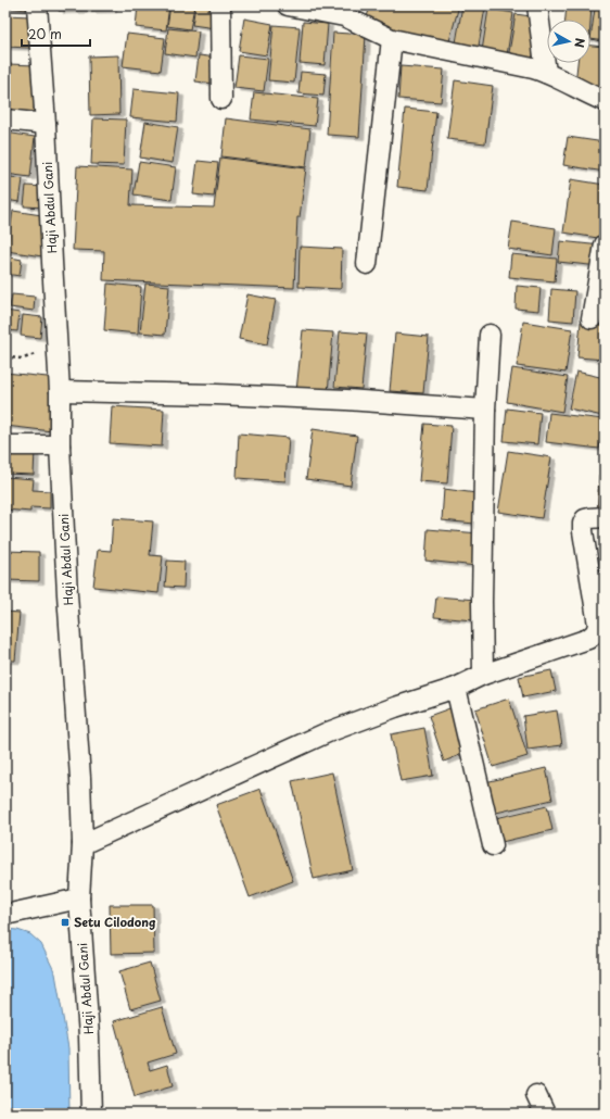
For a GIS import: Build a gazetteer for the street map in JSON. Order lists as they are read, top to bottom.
{
  "streets": {
    "street": ["Haji Abdul Gani"]
  },
  "places": {
    "transit": ["Setu Cilodong"]
  },
  "scale_bar": "20 m",
  "north": "right"
}
